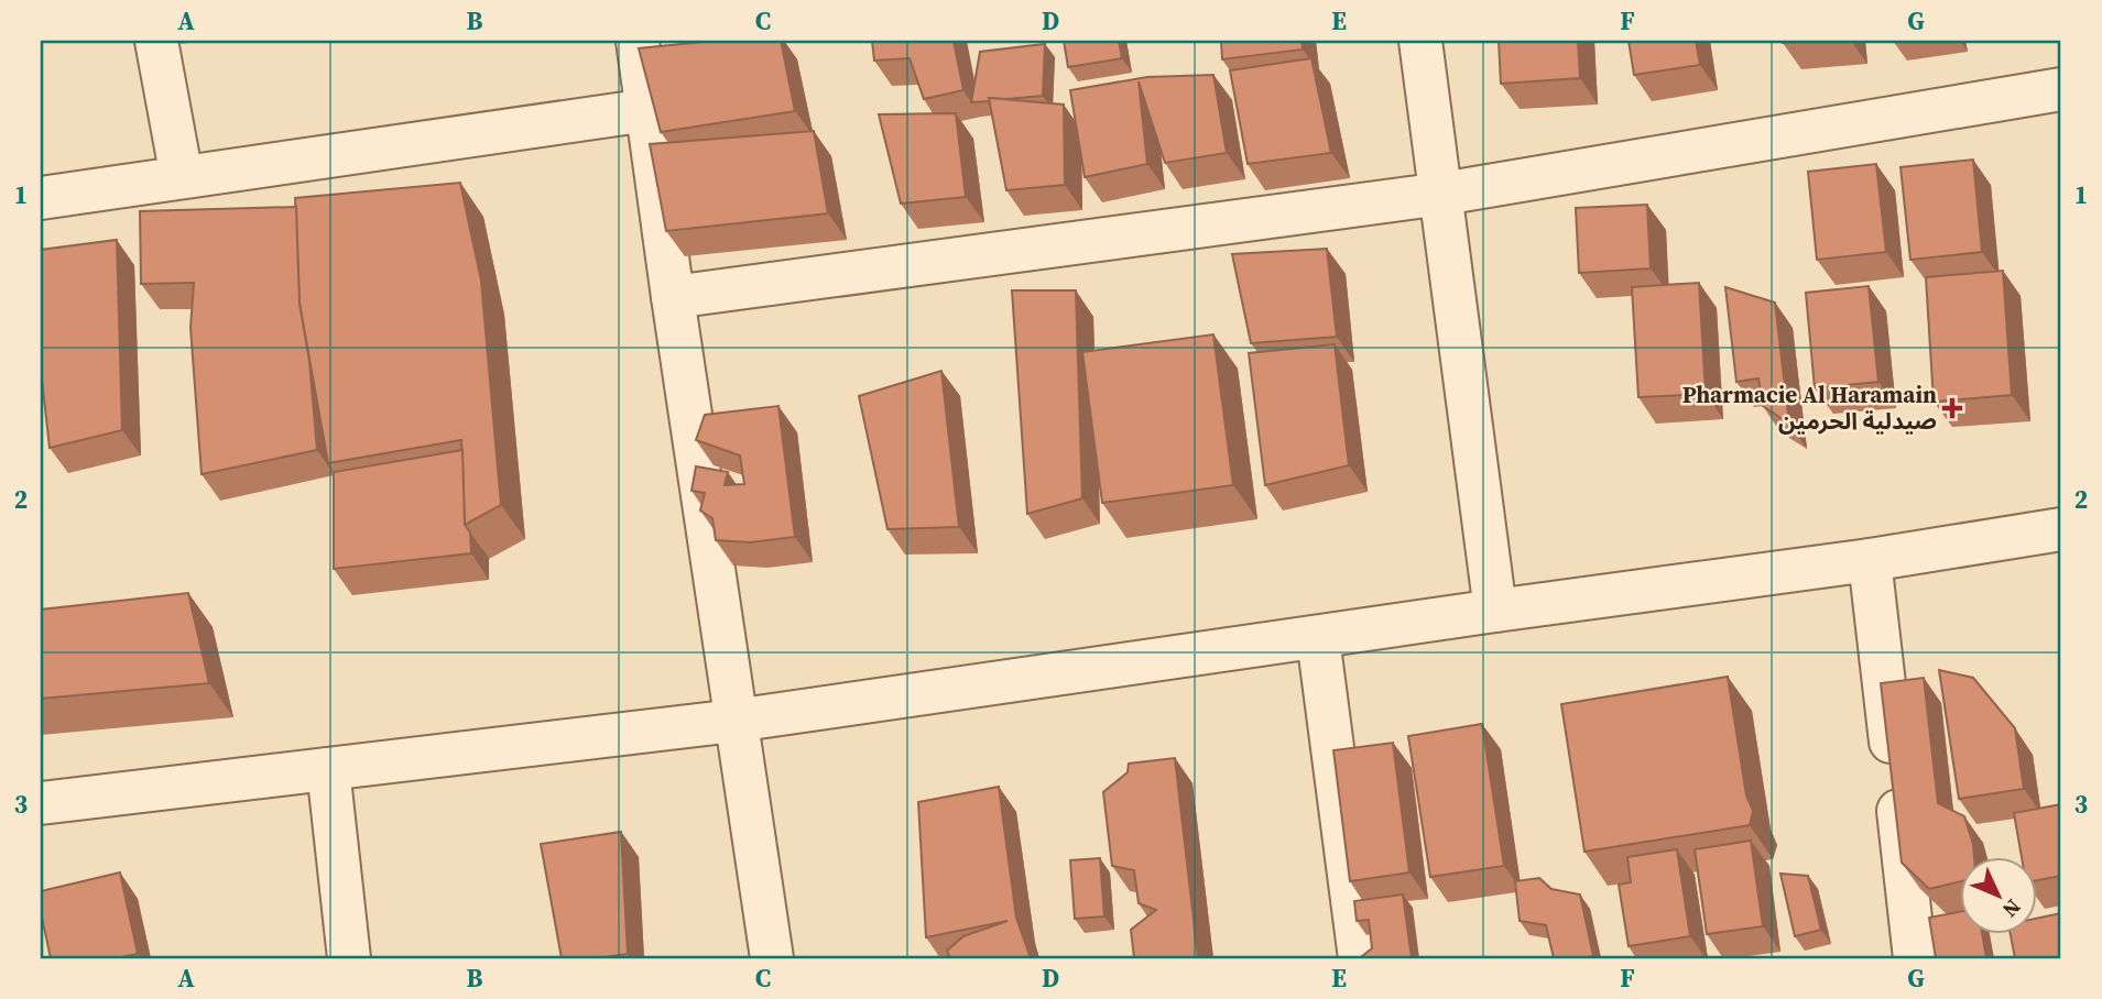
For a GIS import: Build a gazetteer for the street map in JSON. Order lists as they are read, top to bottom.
{
  "places": {
    "health": ["Pharmacie Al Haramain صيدلية الحرمين"]
  },
  "north": "bottom right",
  "grid": {
    "columns": [
      "A",
      "B",
      "C",
      "D",
      "E",
      "F",
      "G"
    ],
    "rows": ["1", "2", "3"]
  }
}
